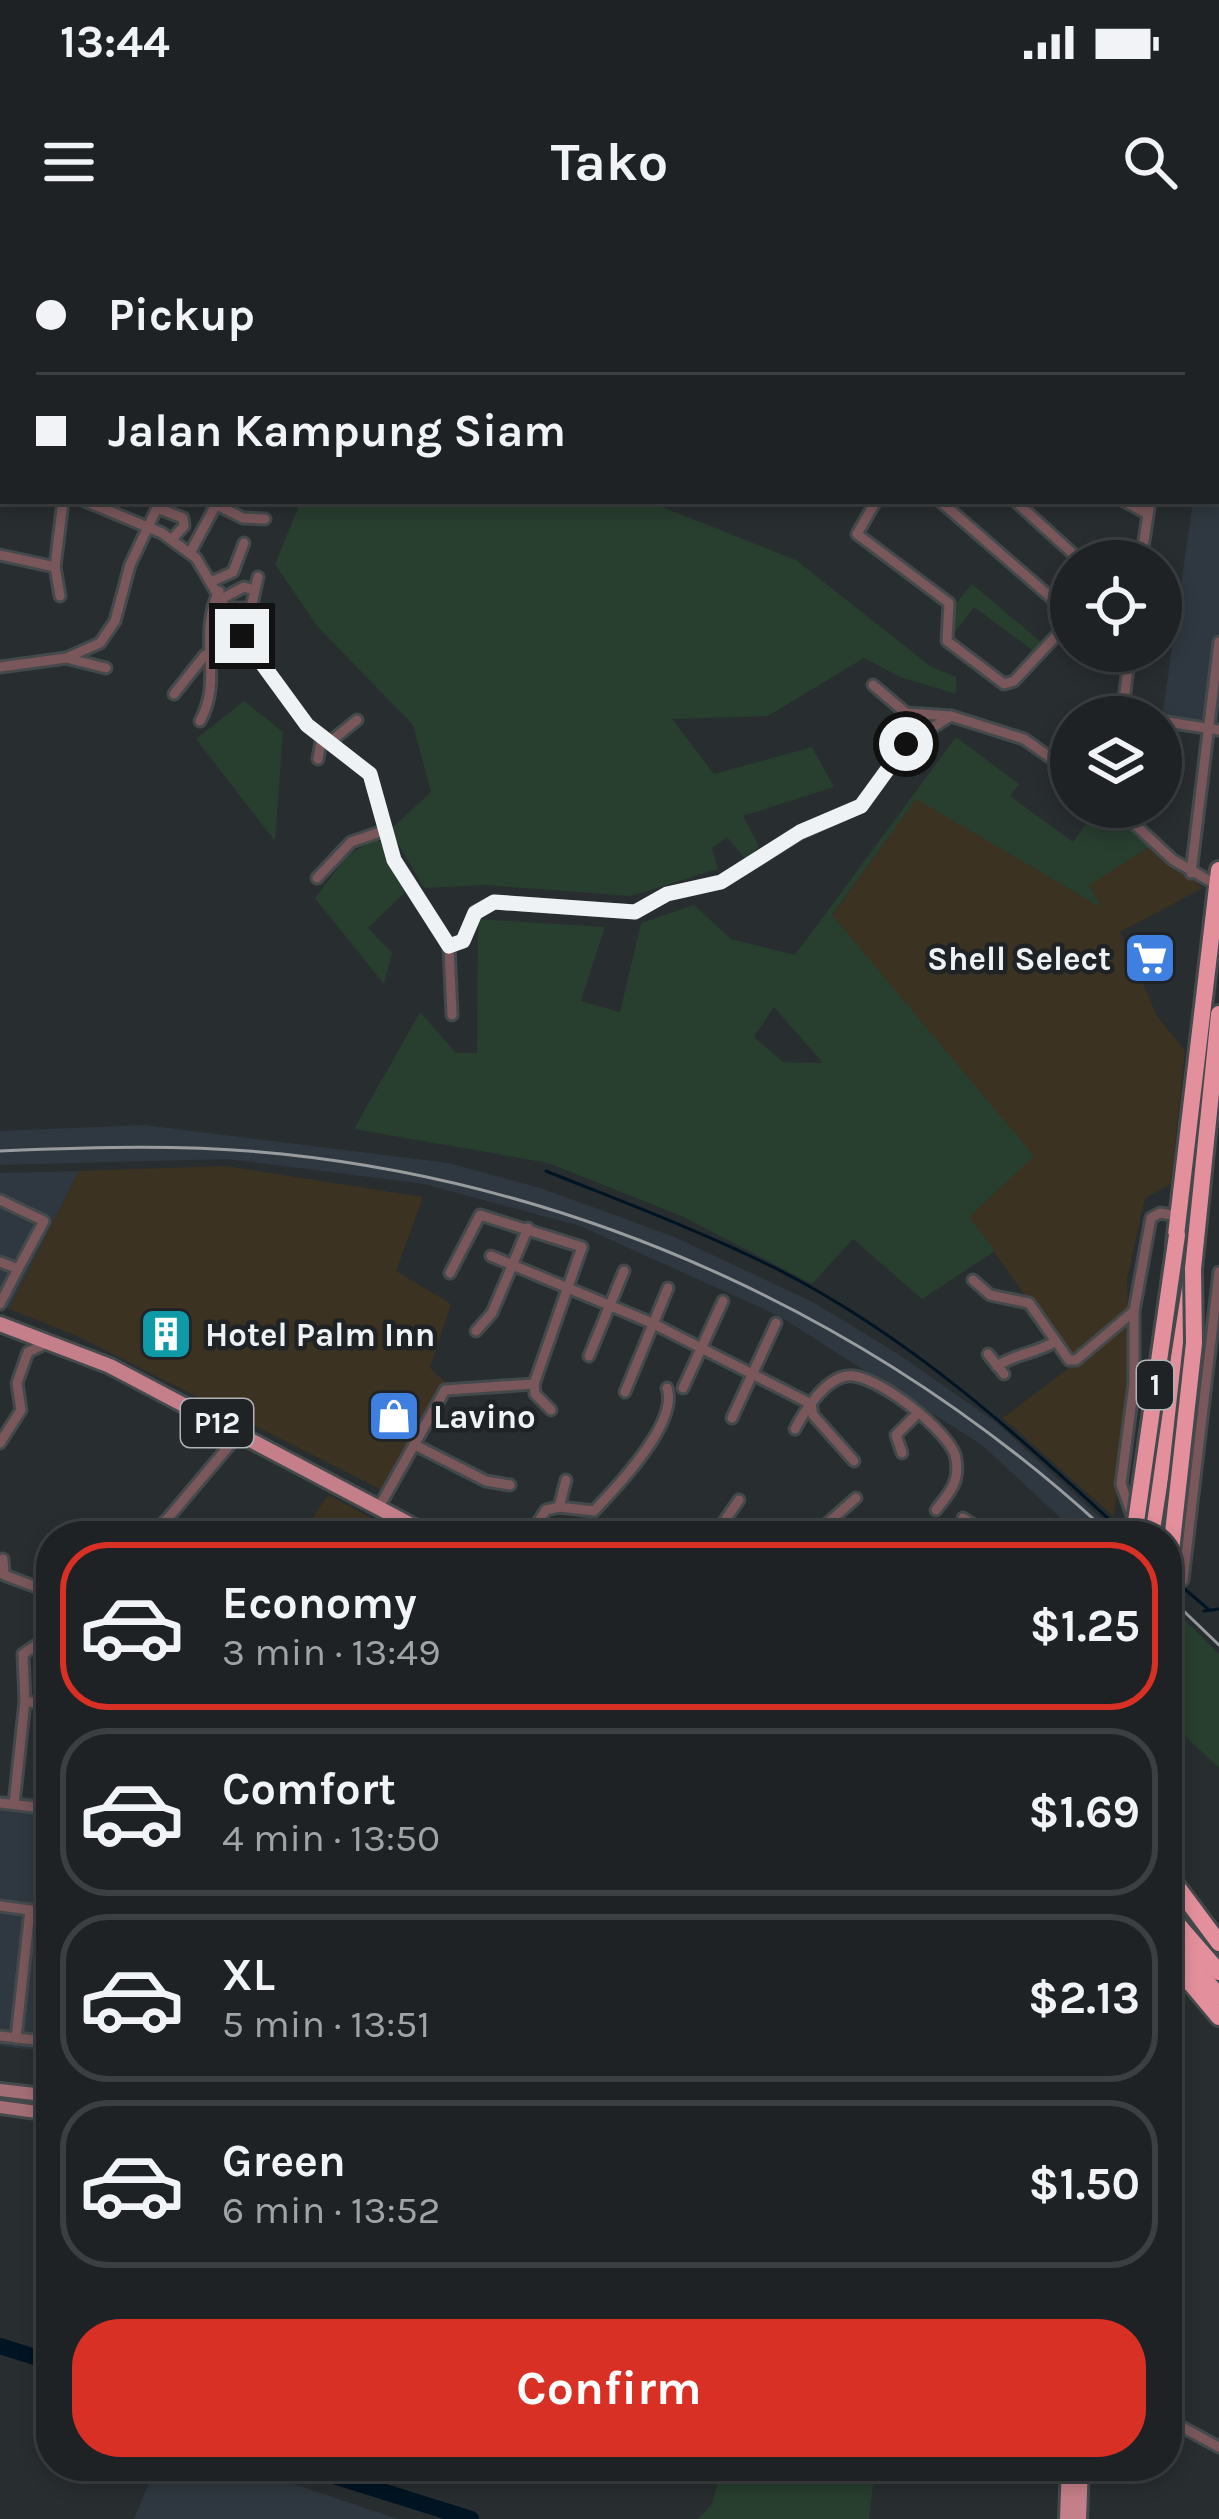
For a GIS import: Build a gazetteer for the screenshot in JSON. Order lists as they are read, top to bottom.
{
  "streets": {
    "highway": ["1"],
    "main road": ["P12"]
  },
  "places": {
    "supermarket": ["Shell Select"],
    "building": ["Hotel Palm Inn"],
    "shop": ["Lavino"]
  },
  "page": {
    "status": "13:44",
    "header": "Tako",
    "banner": ["Pickup", "Jalan Kampung Siam"],
    "list": [
      {
        "name": "Economy",
        "note": "3 min · 13:49",
        "value": "$1.25"
      },
      {
        "name": "Comfort",
        "note": "4 min · 13:50",
        "value": "$1.69"
      },
      {
        "name": "XL",
        "note": "5 min · 13:51",
        "value": "$2.13"
      },
      {
        "name": "Green",
        "note": "6 min · 13:52",
        "value": "$1.50"
      }
    ],
    "buttons": "Confirm"
  }
}
